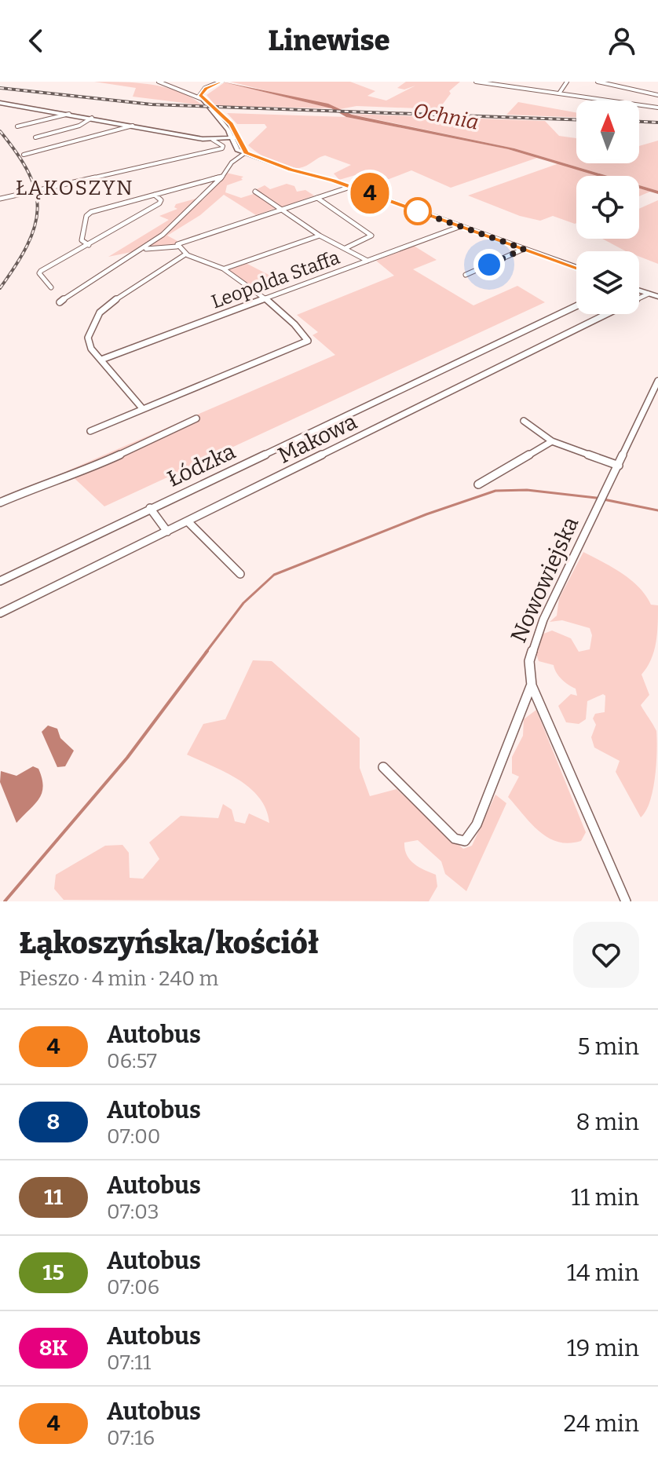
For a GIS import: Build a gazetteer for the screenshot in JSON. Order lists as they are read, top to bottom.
{
  "streets": {
    "street": [
      "Leopolda Staffa",
      "Makowa",
      "Łódzka",
      "Nowowiejska"
    ]
  },
  "districts": ["ŁĄKOSZYN"],
  "water": ["Ochnia"],
  "lines": ["bus line 4"],
  "north": "top",
  "page": {
    "header": "Linewise",
    "on_map": "4",
    "heading": ["Łąkoszyńska/kościół", "Pieszo · 4 min · 240 m"],
    "list": [
      {
        "mark": "4",
        "name": "Autobus",
        "note": "06:57",
        "value": "5 min"
      },
      {
        "mark": "8",
        "name": "Autobus",
        "note": "07:00",
        "value": "8 min"
      },
      {
        "mark": "11",
        "name": "Autobus",
        "note": "07:03",
        "value": "11 min"
      },
      {
        "mark": "15",
        "name": "Autobus",
        "note": "07:06",
        "value": "14 min"
      },
      {
        "mark": "8K",
        "name": "Autobus",
        "note": "07:11",
        "value": "19 min"
      },
      {
        "mark": "4",
        "name": "Autobus",
        "note": "07:16",
        "value": "24 min"
      }
    ]
  }
}
